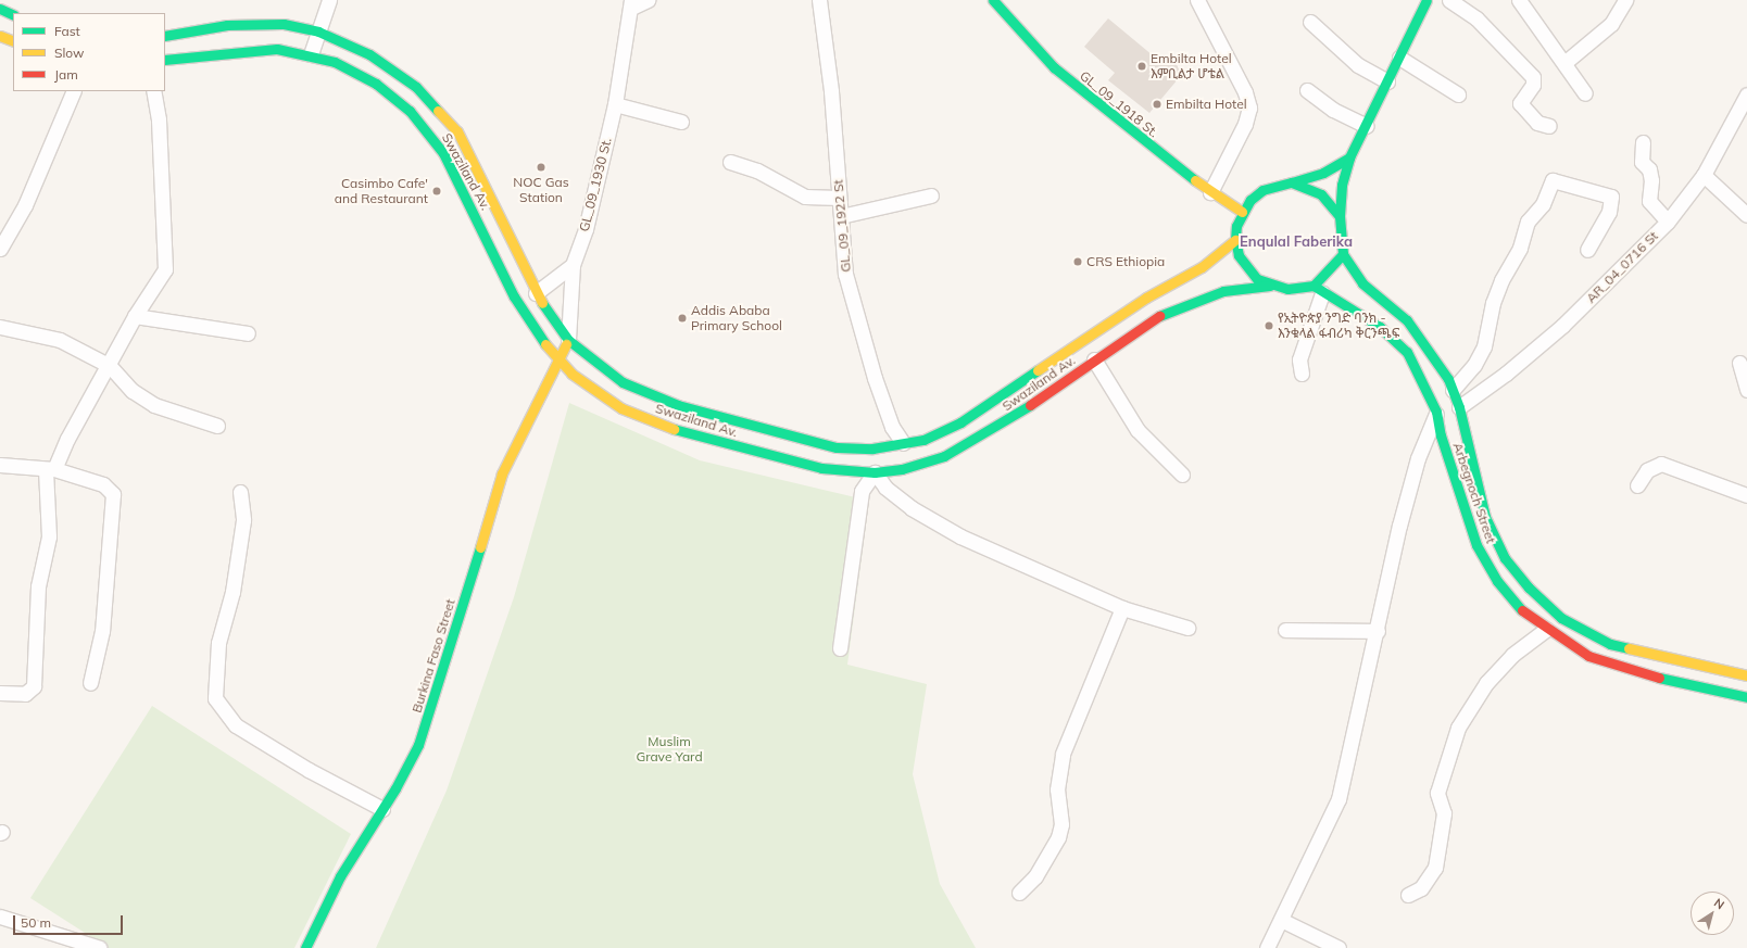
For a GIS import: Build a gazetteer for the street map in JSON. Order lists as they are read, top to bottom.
{
  "streets": {
    "main road": [
      "GL_09_1918 St.",
      "Swaziland Av.",
      "Arbegnoch Street",
      "Burkina Faso Street"
    ],
    "street": ["GL_09_1930 St.", "GL_09_1922 St", "AR_04_0716 St"]
  },
  "crossings": [
    ["GL_09_1918 St.", "Swaziland Av."],
    ["GL_09_1918 St.", "Arbegnoch Street"],
    ["Swaziland Av.", "GL_09_1930 St."],
    ["Swaziland Av.", "GL_09_1922 St"],
    ["Swaziland Av.", "Arbegnoch Street"],
    ["Swaziland Av.", "Burkina Faso Street"],
    ["GL_09_1930 St.", "Burkina Faso Street"],
    ["AR_04_0716 St", "Arbegnoch Street"]
  ],
  "districts": ["Enqulal Faberika"],
  "parks": ["Muslim Grave Yard"],
  "places": [
    "Embilta Hotel እምቢልታ ሆቴል",
    "Embilta Hotel",
    "NOC Gas Station",
    "Casimbo Cafe' and Restaurant",
    "CRS Ethiopia",
    "Addis Ababa Primary School",
    "የኢትዮጵያ ንግድ ባንክ - እንቁላል ፋብሪካ ቅርንጫፍ"
  ],
  "legend": ["Fast", "Slow", "Jam"],
  "scale_bar": "50 m",
  "north": "top right"
}
